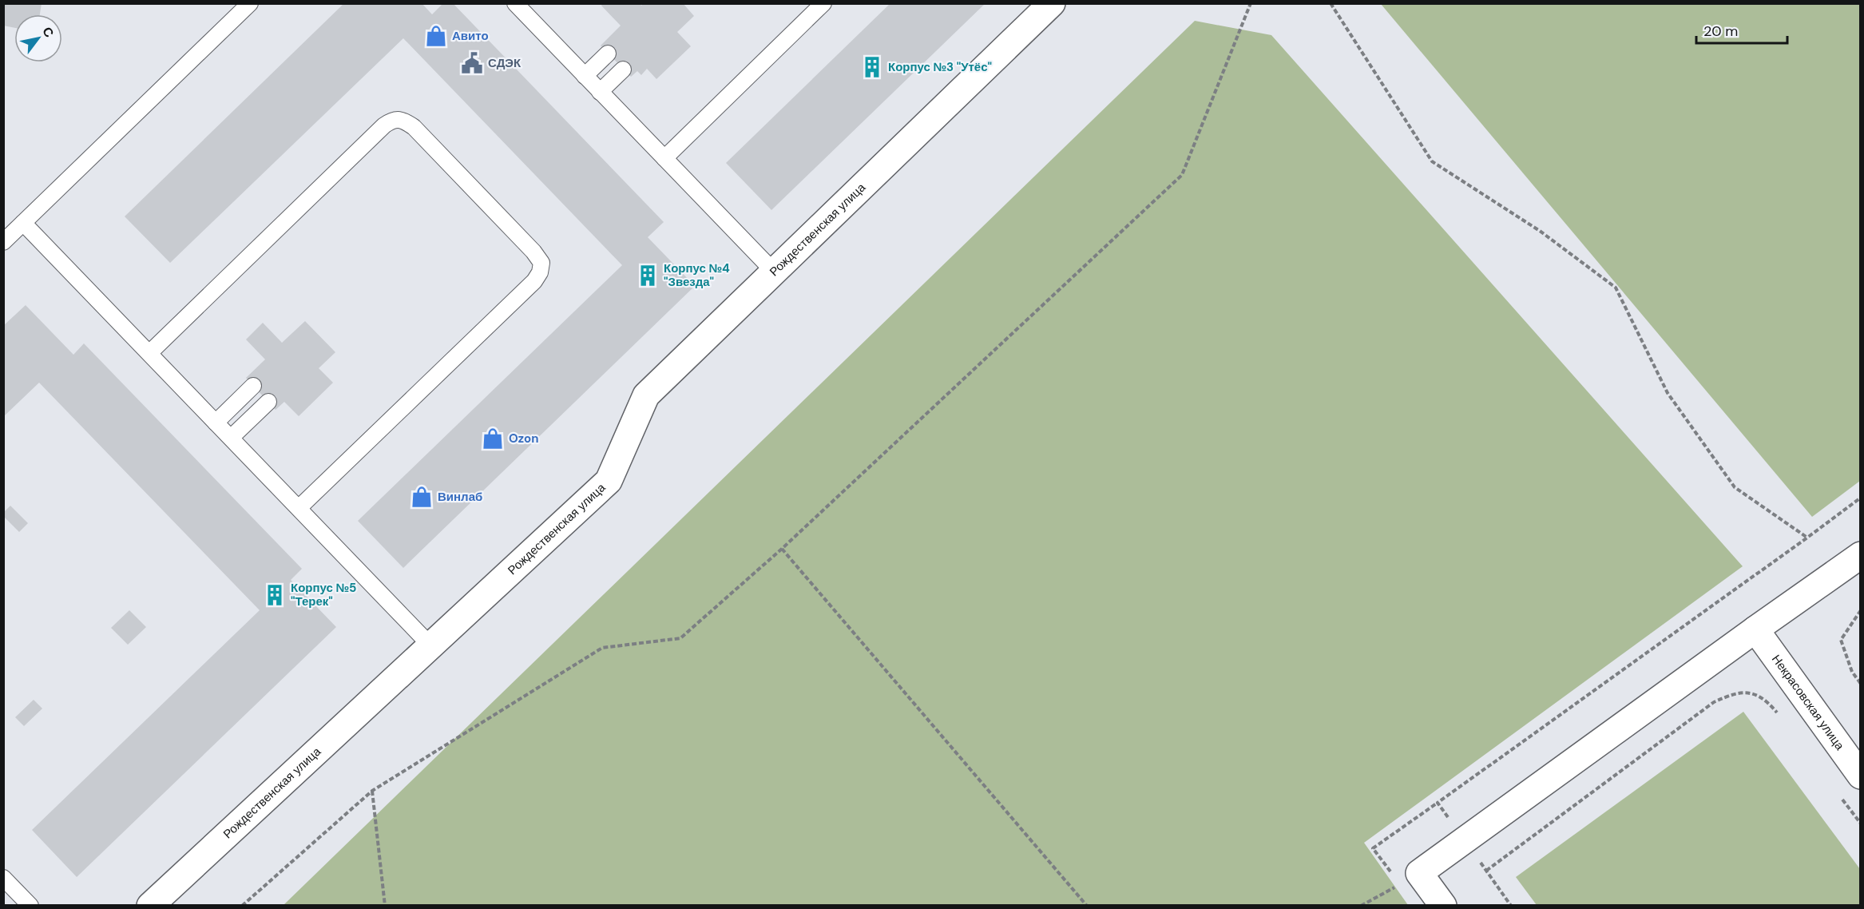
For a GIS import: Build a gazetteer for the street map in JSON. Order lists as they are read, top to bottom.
{
  "streets": {
    "street": ["Рождественская улица", "Некрасовская улица"]
  },
  "places": {
    "shop": ["Авито", "Ozon", "Винлаб"],
    "public building": ["СДЭК"],
    "building": ["Корпус №3 \"Утёс\"", "Корпус №4 \"Звезда\"", "Корпус №5 \"Терек\""]
  },
  "scale_bar": "20 m",
  "north": "top right"
}
